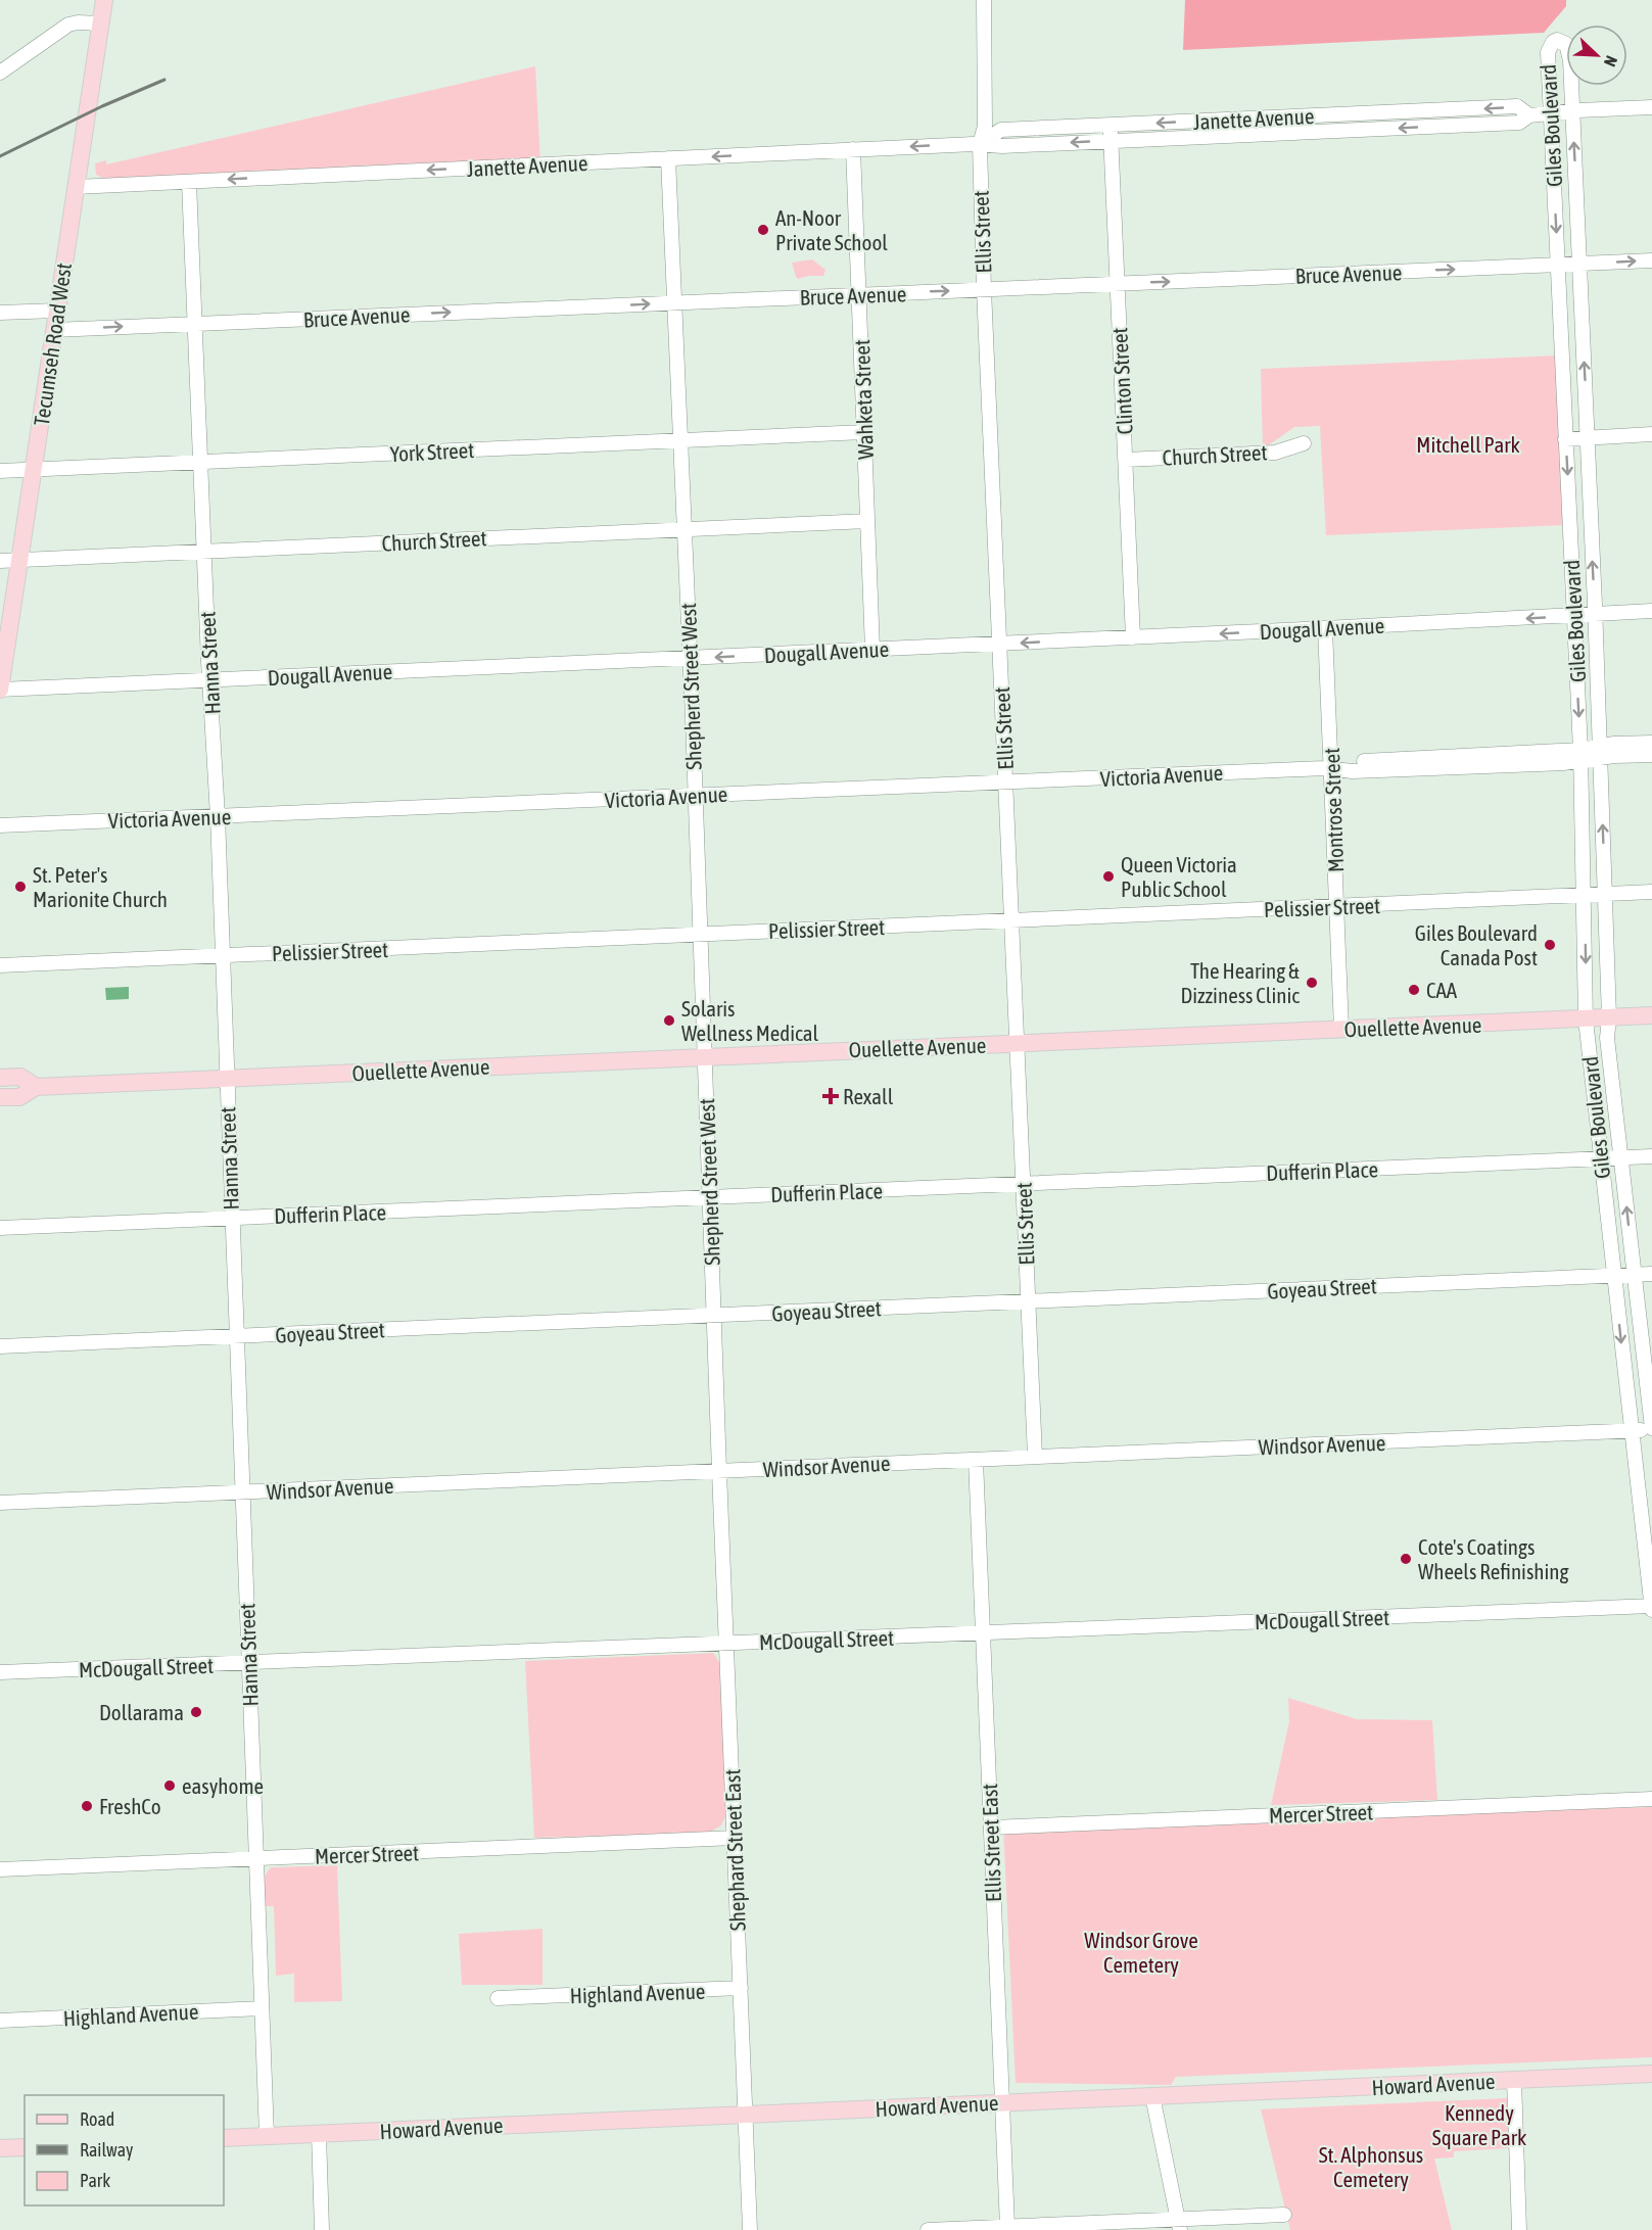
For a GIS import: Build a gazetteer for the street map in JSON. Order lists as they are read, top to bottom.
{
  "streets": {
    "main road": ["Tecumseh Road West", "Ouellette Avenue", "Howard Avenue"],
    "street": [
      "Janette Avenue",
      "Giles Boulevard",
      "Ellis Street",
      "Bruce Avenue",
      "Clinton Street",
      "Wahketa Street",
      "York Street",
      "Church Street",
      "Dougall Avenue",
      "Hanna Street",
      "Shepherd Street West",
      "Victoria Avenue",
      "Montrose Street",
      "Pelissier Street",
      "Dufferin Place",
      "Goyeau Street",
      "Windsor Avenue",
      "McDougall Street",
      "Mercer Street",
      "Ellis Street East",
      "Shephard Street East",
      "Highland Avenue"
    ]
  },
  "crossings": [
    ["Janette Avenue", "Giles Boulevard"],
    ["Janette Avenue", "Ellis Street"],
    ["Janette Avenue", "Tecumseh Road West"],
    ["Janette Avenue", "Clinton Street"],
    ["Janette Avenue", "Wahketa Street"],
    ["Janette Avenue", "Hanna Street"],
    ["Janette Avenue", "Shepherd Street West"],
    ["Giles Boulevard", "Bruce Avenue"],
    ["Giles Boulevard", "Dougall Avenue"],
    ["Giles Boulevard", "Victoria Avenue"],
    ["Giles Boulevard", "Pelissier Street"],
    ["Giles Boulevard", "Ouellette Avenue"],
    ["Giles Boulevard", "Dufferin Place"],
    ["Giles Boulevard", "Goyeau Street"],
    ["Giles Boulevard", "Windsor Avenue"],
    ["Giles Boulevard", "McDougall Street"],
    ["Ellis Street", "Bruce Avenue"],
    ["Ellis Street", "Dougall Avenue"],
    ["Ellis Street", "Victoria Avenue"],
    ["Ellis Street", "Pelissier Street"],
    ["Ellis Street", "Ouellette Avenue"],
    ["Ellis Street", "Dufferin Place"],
    ["Ellis Street", "Goyeau Street"],
    ["Ellis Street", "Windsor Avenue"],
    ["Bruce Avenue", "Tecumseh Road West"],
    ["Bruce Avenue", "Clinton Street"],
    ["Bruce Avenue", "Wahketa Street"],
    ["Bruce Avenue", "Hanna Street"],
    ["Bruce Avenue", "Shepherd Street West"],
    ["Tecumseh Road West", "York Street"],
    ["Tecumseh Road West", "Church Street"],
    ["Tecumseh Road West", "Dougall Avenue"],
    ["Clinton Street", "Church Street"],
    ["Clinton Street", "Dougall Avenue"],
    ["Wahketa Street", "York Street"],
    ["Wahketa Street", "Church Street"],
    ["Wahketa Street", "Dougall Avenue"],
    ["York Street", "Hanna Street"],
    ["York Street", "Shepherd Street West"],
    ["Church Street", "Hanna Street"],
    ["Church Street", "Shepherd Street West"],
    ["Dougall Avenue", "Hanna Street"],
    ["Dougall Avenue", "Shepherd Street West"],
    ["Dougall Avenue", "Montrose Street"],
    ["Hanna Street", "Victoria Avenue"],
    ["Hanna Street", "Pelissier Street"],
    ["Hanna Street", "Ouellette Avenue"],
    ["Hanna Street", "Dufferin Place"],
    ["Hanna Street", "Goyeau Street"],
    ["Hanna Street", "Windsor Avenue"],
    ["Hanna Street", "McDougall Street"],
    ["Hanna Street", "Mercer Street"],
    ["Hanna Street", "Highland Avenue"],
    ["Hanna Street", "Howard Avenue"],
    ["Shepherd Street West", "Victoria Avenue"],
    ["Shepherd Street West", "Pelissier Street"],
    ["Shepherd Street West", "Ouellette Avenue"],
    ["Shepherd Street West", "Dufferin Place"],
    ["Shepherd Street West", "Goyeau Street"],
    ["Shepherd Street West", "Windsor Avenue"],
    ["Shepherd Street West", "Shephard Street East"],
    ["Victoria Avenue", "Montrose Street"],
    ["Montrose Street", "Pelissier Street"],
    ["Montrose Street", "Ouellette Avenue"],
    ["Windsor Avenue", "Ellis Street East"],
    ["Windsor Avenue", "Shephard Street East"],
    ["McDougall Street", "Ellis Street East"],
    ["McDougall Street", "Shephard Street East"],
    ["Mercer Street", "Ellis Street East"],
    ["Mercer Street", "Shephard Street East"],
    ["Ellis Street East", "Howard Avenue"],
    ["Shephard Street East", "Highland Avenue"],
    ["Shephard Street East", "Howard Avenue"]
  ],
  "one_way": ["Janette Avenue", "Bruce Avenue", "Dougall Avenue"],
  "parks": [
    "Mitchell Park",
    "Windsor Grove Cemetery",
    "Kennedy Square Park",
    "St. Alphonsus Cemetery"
  ],
  "places": {
    "other": [
      "An-Noor Private School",
      "Queen Victoria Public School",
      "St. Peter's Marionite Church",
      "Giles Boulevard Canada Post",
      "The Hearing & Dizziness Clinic",
      "CAA",
      "Solaris Wellness Medical",
      "Cote's Coatings Wheels Refinishing",
      "Dollarama",
      "easyhome",
      "FreshCo"
    ],
    "health": ["Rexall"]
  },
  "legend": ["Road", "Railway", "Park"],
  "north": "bottom right"
}
